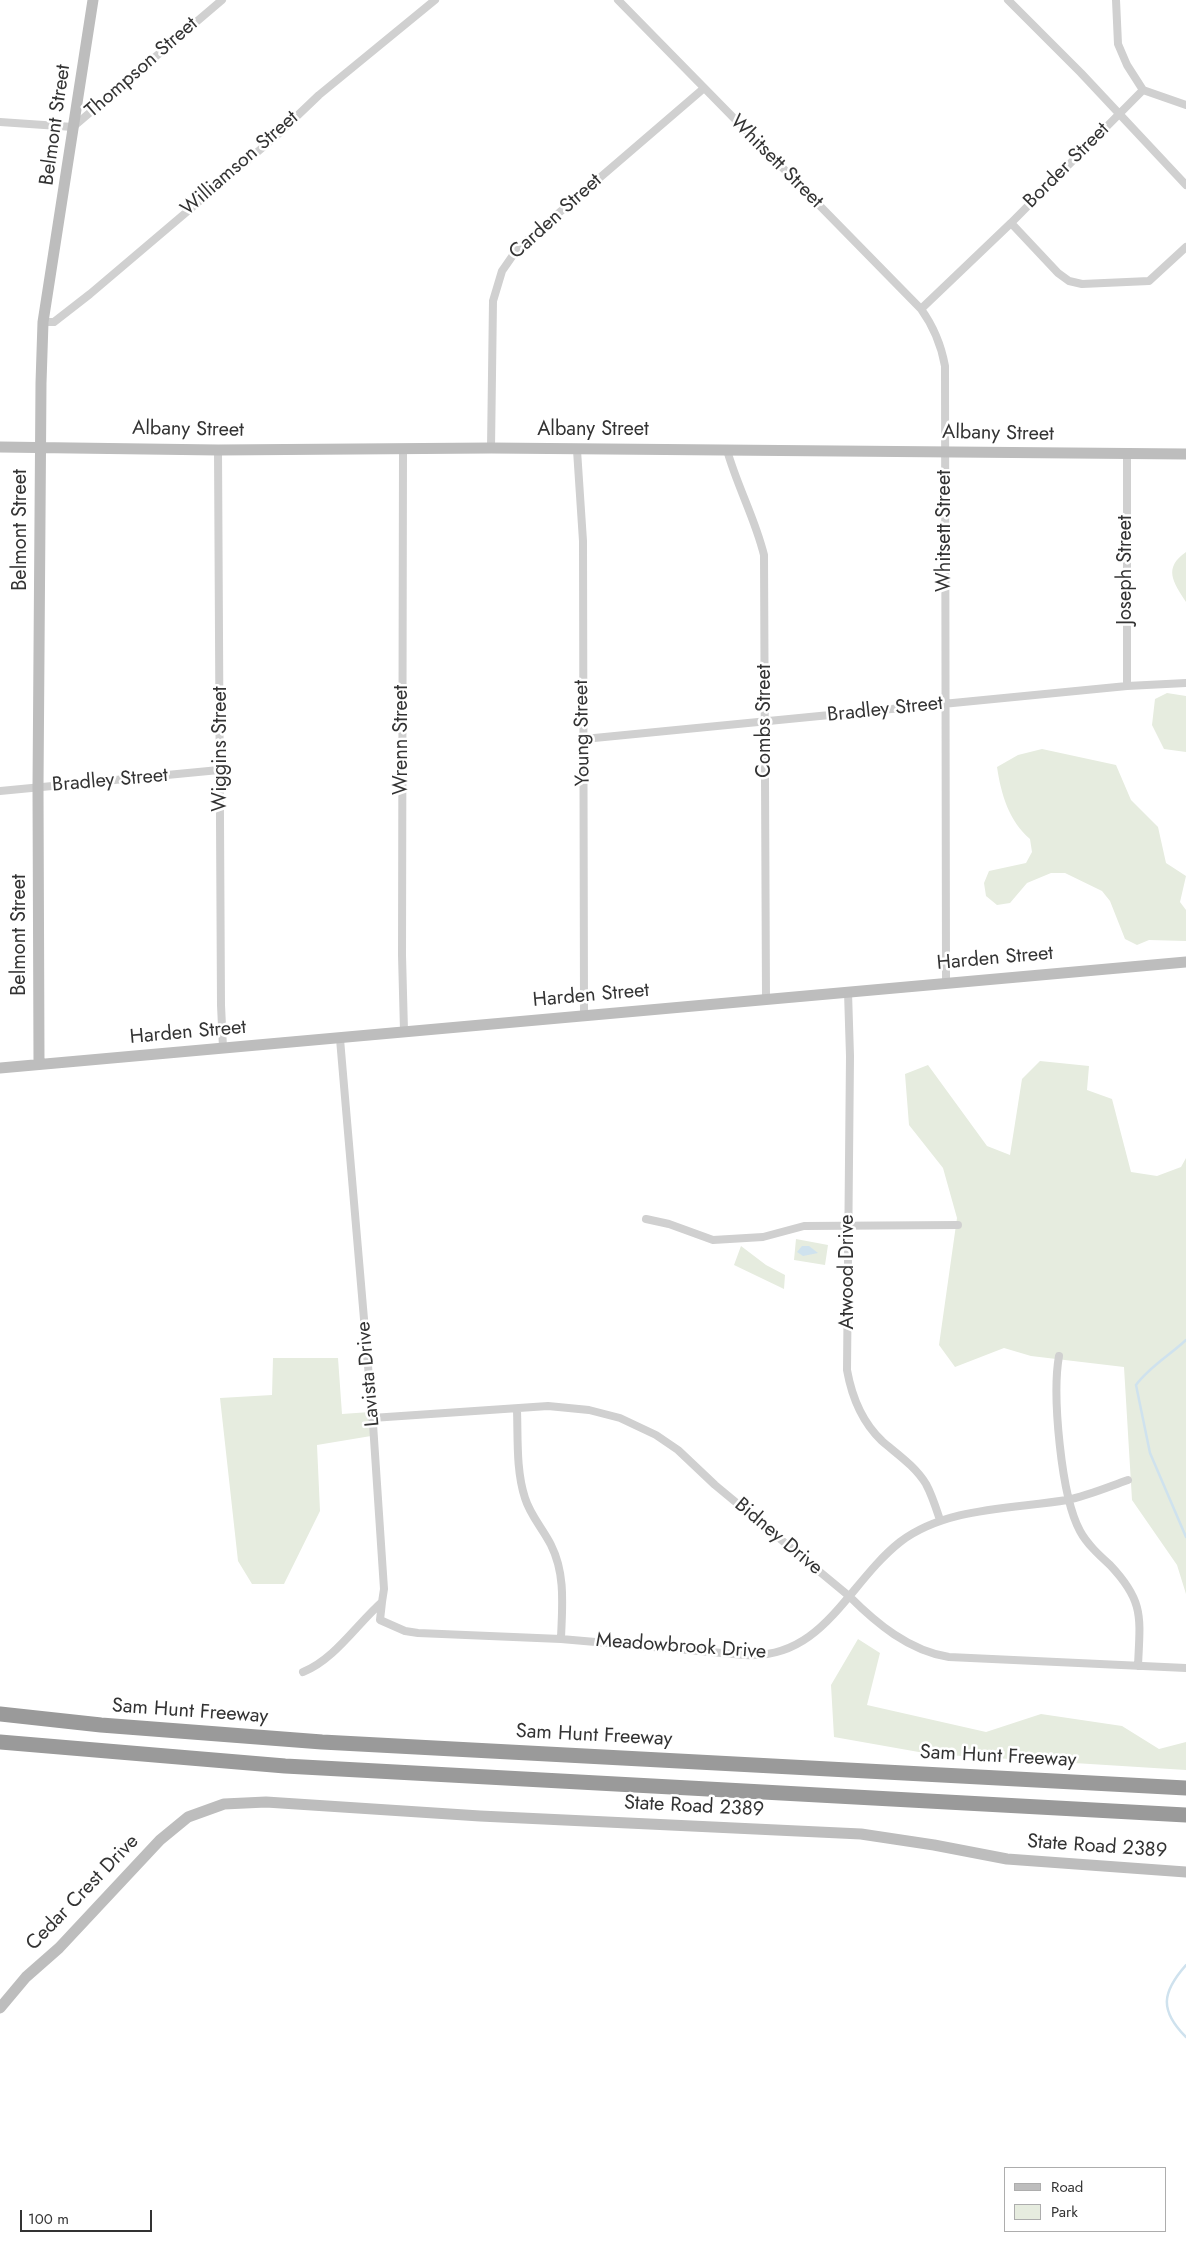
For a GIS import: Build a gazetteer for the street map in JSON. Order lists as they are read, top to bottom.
{
  "streets": {
    "highway": ["Sam Hunt Freeway"],
    "street": [
      "Thompson Street",
      "Belmont Street",
      "Whitsett Street",
      "Williamson Street",
      "Border Street",
      "Carden Street",
      "Albany Street",
      "Joseph Street",
      "Bradley Street",
      "Combs Street",
      "Young Street",
      "Wrenn Street",
      "Wiggins Street",
      "Harden Street",
      "Atwood Drive",
      "Lavista Drive",
      "Bidney Drive",
      "Meadowbrook Drive",
      "State Road 2389",
      "Cedar Crest Drive"
    ]
  },
  "crossings": [
    ["Thompson Street", "Belmont Street"],
    ["Belmont Street", "Williamson Street"],
    ["Belmont Street", "Albany Street"],
    ["Belmont Street", "Bradley Street"],
    ["Belmont Street", "Harden Street"],
    ["Whitsett Street", "Border Street"],
    ["Whitsett Street", "Carden Street"],
    ["Whitsett Street", "Albany Street"],
    ["Whitsett Street", "Bradley Street"],
    ["Whitsett Street", "Harden Street"],
    ["Carden Street", "Albany Street"],
    ["Albany Street", "Joseph Street"],
    ["Albany Street", "Combs Street"],
    ["Albany Street", "Young Street"],
    ["Albany Street", "Wrenn Street"],
    ["Albany Street", "Wiggins Street"],
    ["Joseph Street", "Bradley Street"],
    ["Bradley Street", "Combs Street"],
    ["Bradley Street", "Young Street"],
    ["Bradley Street", "Wiggins Street"],
    ["Combs Street", "Harden Street"],
    ["Young Street", "Harden Street"],
    ["Wrenn Street", "Harden Street"],
    ["Wiggins Street", "Harden Street"],
    ["Harden Street", "Atwood Drive"],
    ["Harden Street", "Lavista Drive"],
    ["Atwood Drive", "Meadowbrook Drive"],
    ["Lavista Drive", "Bidney Drive"],
    ["Lavista Drive", "Meadowbrook Drive"],
    ["Bidney Drive", "Meadowbrook Drive"],
    ["State Road 2389", "Cedar Crest Drive"]
  ],
  "legend": ["Road", "Park"],
  "scale_bar": "100 m"
}
